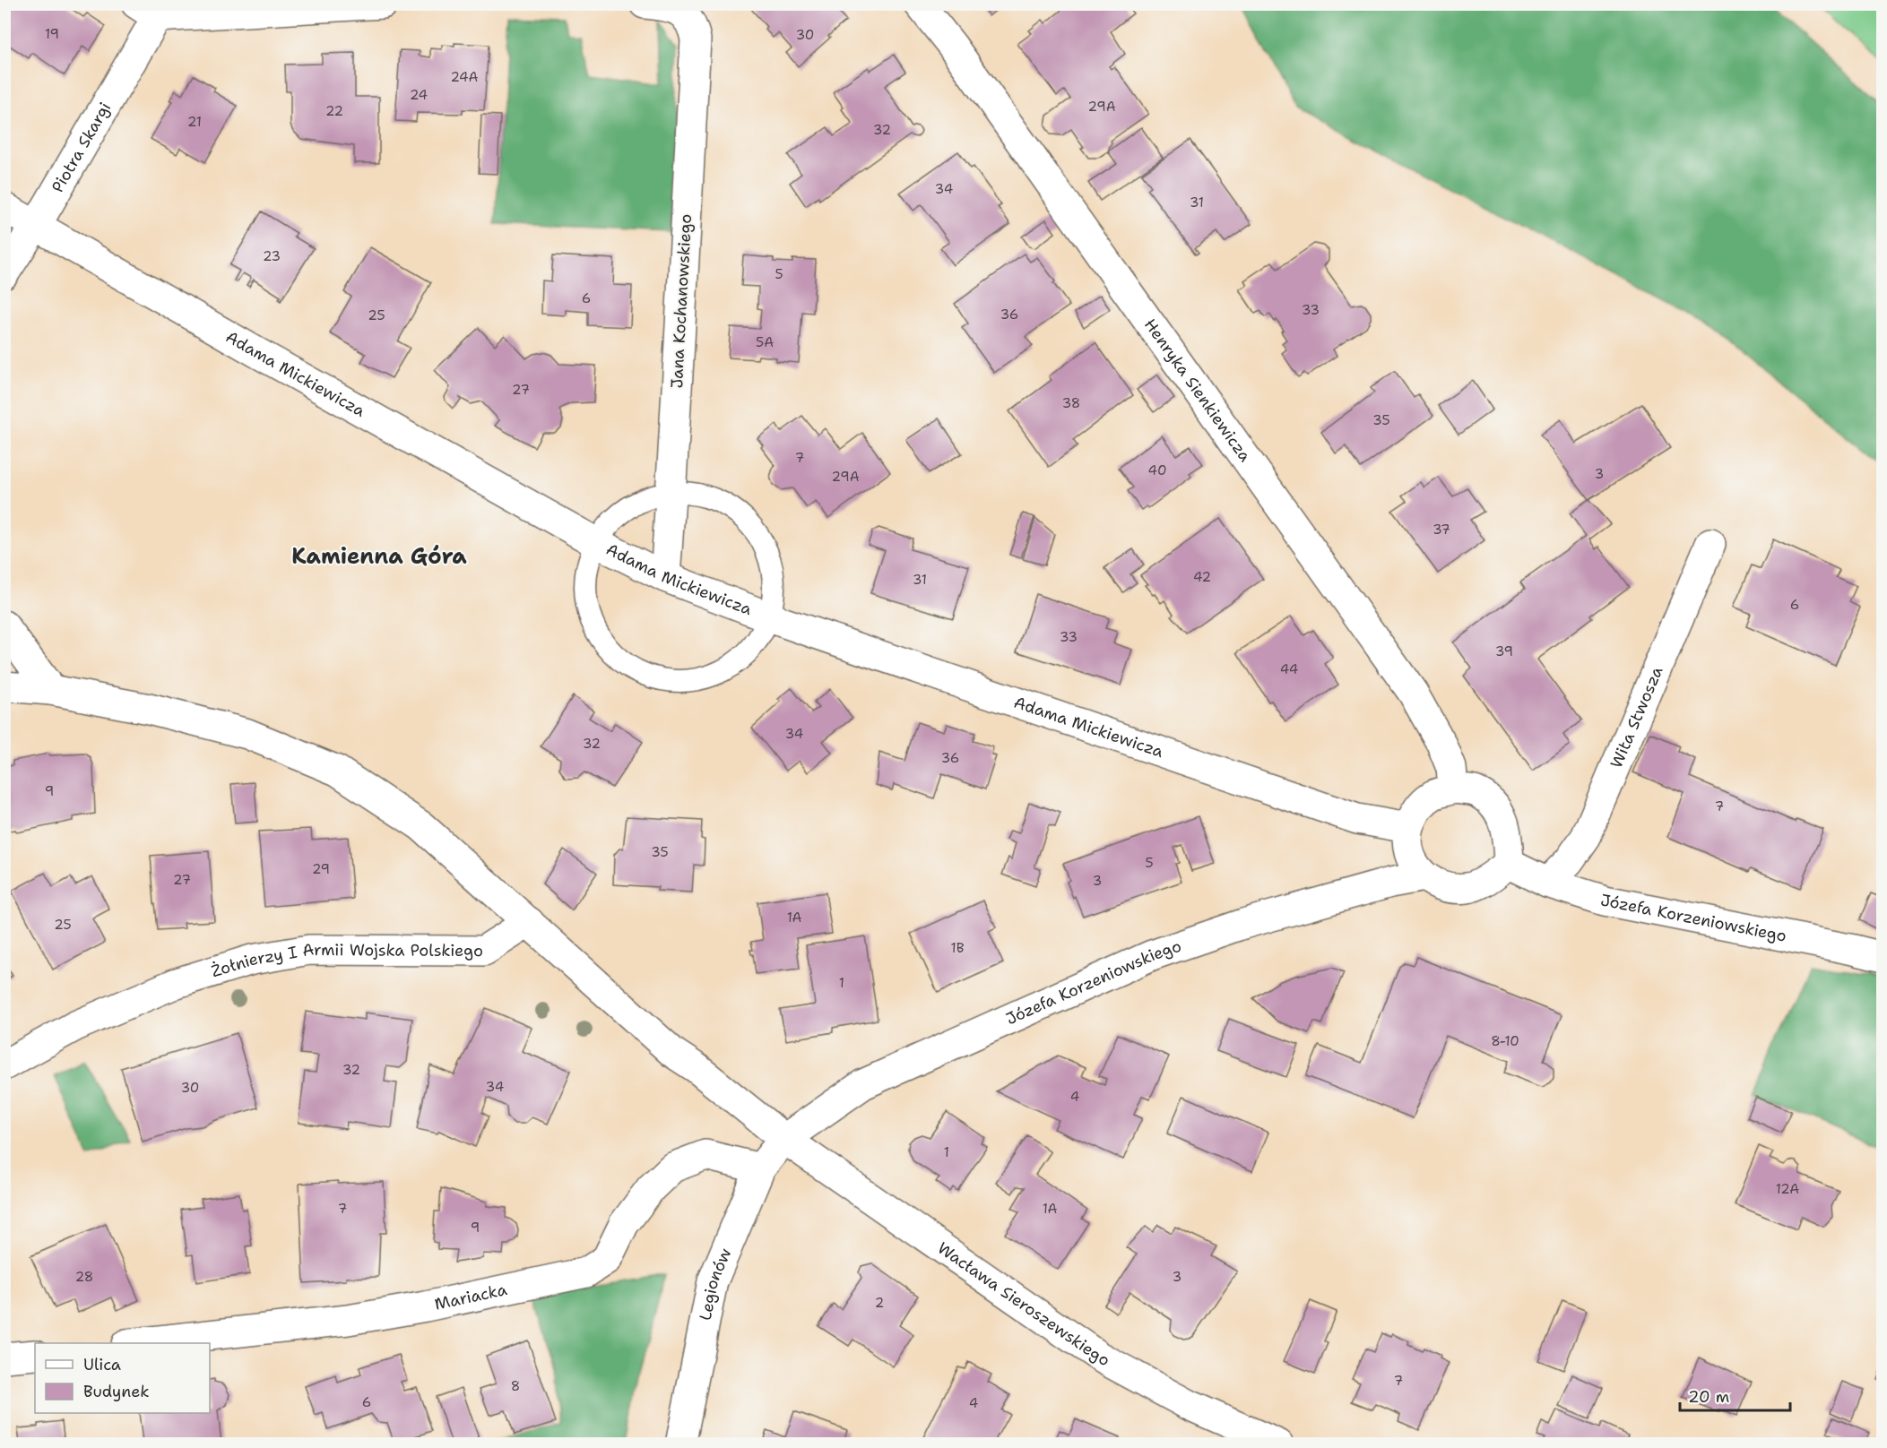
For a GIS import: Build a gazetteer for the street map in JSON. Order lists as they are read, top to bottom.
{
  "streets": {
    "street": [
      "Piotra Skargi",
      "Jana Kochanowskiego",
      "Adama Mickiewicza",
      "Henryka Sienkiewicza",
      "Wita Stwosza",
      "Józefa Korzeniowskiego",
      "Żołnierzy I Armii Wojska Polskiego",
      "Legionów",
      "Mariacka",
      "Wacława Sieroszewskiego"
    ]
  },
  "crossings": [
    ["Piotra Skargi", "Adama Mickiewicza"],
    ["Jana Kochanowskiego", "Adama Mickiewicza"],
    ["Adama Mickiewicza", "Henryka Sienkiewicza"],
    ["Adama Mickiewicza", "Józefa Korzeniowskiego"],
    ["Henryka Sienkiewicza", "Józefa Korzeniowskiego"],
    ["Wita Stwosza", "Józefa Korzeniowskiego"],
    ["Józefa Korzeniowskiego", "Legionów"],
    ["Józefa Korzeniowskiego", "Wacława Sieroszewskiego"],
    ["Legionów", "Mariacka"],
    ["Legionów", "Wacława Sieroszewskiego"]
  ],
  "districts": ["Kamienna Góra"],
  "house_numbers": [
    "19",
    "30",
    "24A",
    "24",
    "29A",
    "22",
    "21",
    "32",
    "34",
    "31",
    "23",
    "5",
    "6",
    "33",
    "36",
    "25",
    "5A",
    "27",
    "38",
    "35",
    "7",
    "40",
    "3",
    "29A",
    "37",
    "42",
    "31",
    "6",
    "33",
    "39",
    "44",
    "34",
    "32",
    "36",
    "9",
    "7",
    "35",
    "5",
    "29",
    "27",
    "3",
    "1A",
    "25",
    "1B",
    "1",
    "8-10",
    "32",
    "34",
    "30",
    "4",
    "1",
    "12A",
    "7",
    "1A",
    "9",
    "28",
    "3",
    "2",
    "7",
    "8",
    "6",
    "4"
  ],
  "legend": ["Ulica", "Budynek"],
  "scale_bar": "20 m"
}
